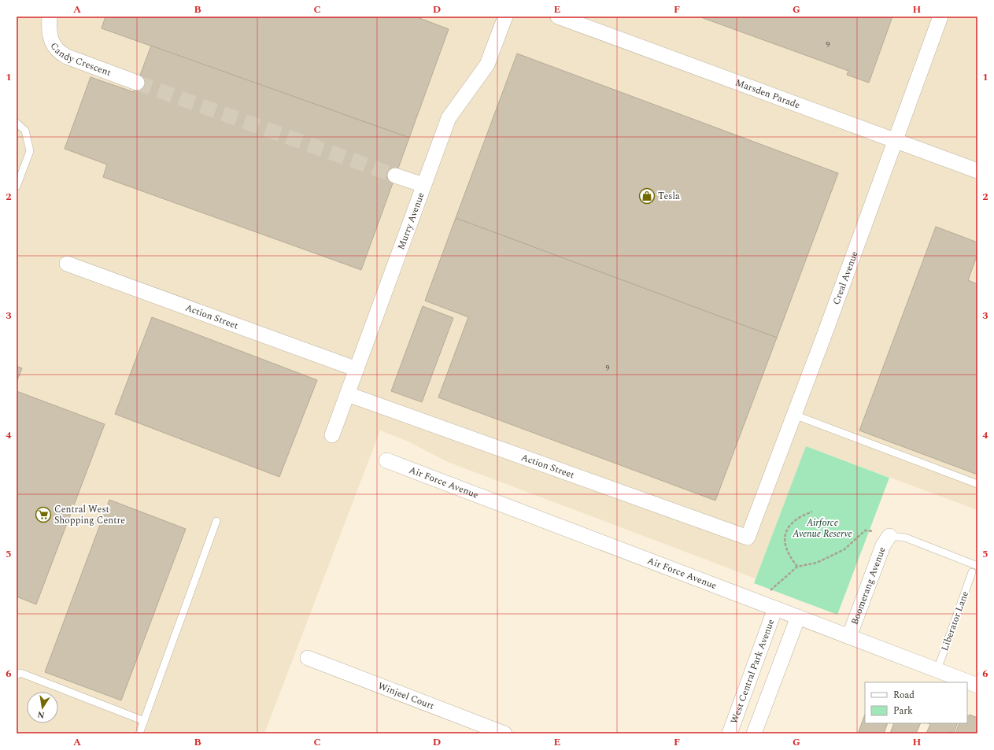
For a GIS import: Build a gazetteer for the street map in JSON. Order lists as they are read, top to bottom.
{
  "streets": {
    "street": [
      "Candy Crescent",
      "Marsden Parade",
      "Murry Avenue",
      "Creal Avenue",
      "Action Street",
      "Air Force Avenue",
      "Boomerang Avenue",
      "West Central Park Avenue",
      "Winjeel Court"
    ],
    "lane": ["Liberator Lane"]
  },
  "crossings": [
    ["Marsden Parade", "Creal Avenue"],
    ["Murry Avenue", "Action Street"],
    ["Creal Avenue", "Action Street"],
    ["Air Force Avenue", "Boomerang Avenue"],
    ["Air Force Avenue", "Liberator Lane"],
    ["Air Force Avenue", "West Central Park Avenue"]
  ],
  "parks": ["Airforce Avenue Reserve"],
  "places": {
    "shop": ["Tesla"],
    "supermarket": ["Central West Shopping Centre"]
  },
  "house_numbers": ["9", "9"],
  "legend": ["Road", "Park"],
  "north": "bottom",
  "grid": {
    "columns": [
      "A",
      "B",
      "C",
      "D",
      "E",
      "F",
      "G",
      "H"
    ],
    "rows": [
      "1",
      "2",
      "3",
      "4",
      "5",
      "6"
    ]
  }
}
